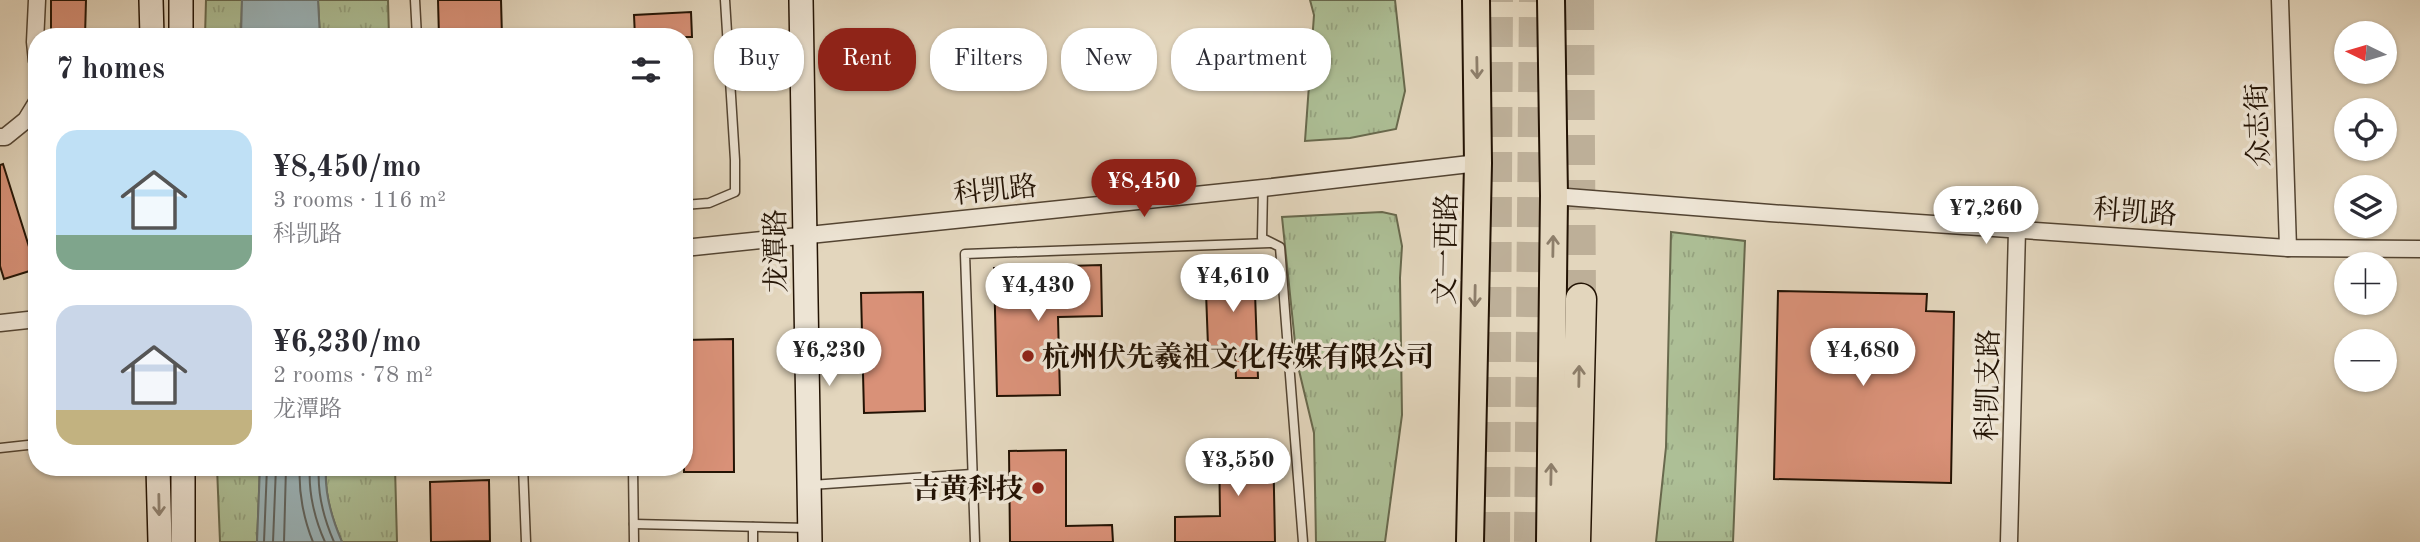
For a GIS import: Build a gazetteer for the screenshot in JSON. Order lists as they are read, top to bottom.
{
  "streets": {
    "main road": ["文一西路"],
    "street": [
      "众志街",
      "科凯路",
      "龙潭路",
      "科凯支路"
    ]
  },
  "crossings": [
    ["众志街", "科凯路"],
    ["科凯路", "文一西路"],
    ["科凯路", "龙潭路"],
    ["科凯路", "科凯支路"]
  ],
  "places": ["杭州伏先羲祖文化传媒有限公司", "吉黄科技"],
  "north": "left",
  "page": {
    "map_buttons": ["+", "−"],
    "chip": [
      "Buy",
      "Rent",
      "Filters",
      "New",
      "Apartment"
    ],
    "heading": "7 homes",
    "list": [
      {
        "name": "¥8,450/mo",
        "note": "3 rooms · 116 m² · 科凯路"
      },
      {
        "name": "¥6,230/mo",
        "note": "2 rooms · 78 m² · 龙潭路"
      }
    ],
    "price": [
      "¥8,450",
      "¥7,260",
      "¥4,610",
      "¥4,430",
      "¥6,230",
      "¥4,680",
      "¥3,550"
    ]
  }
}
